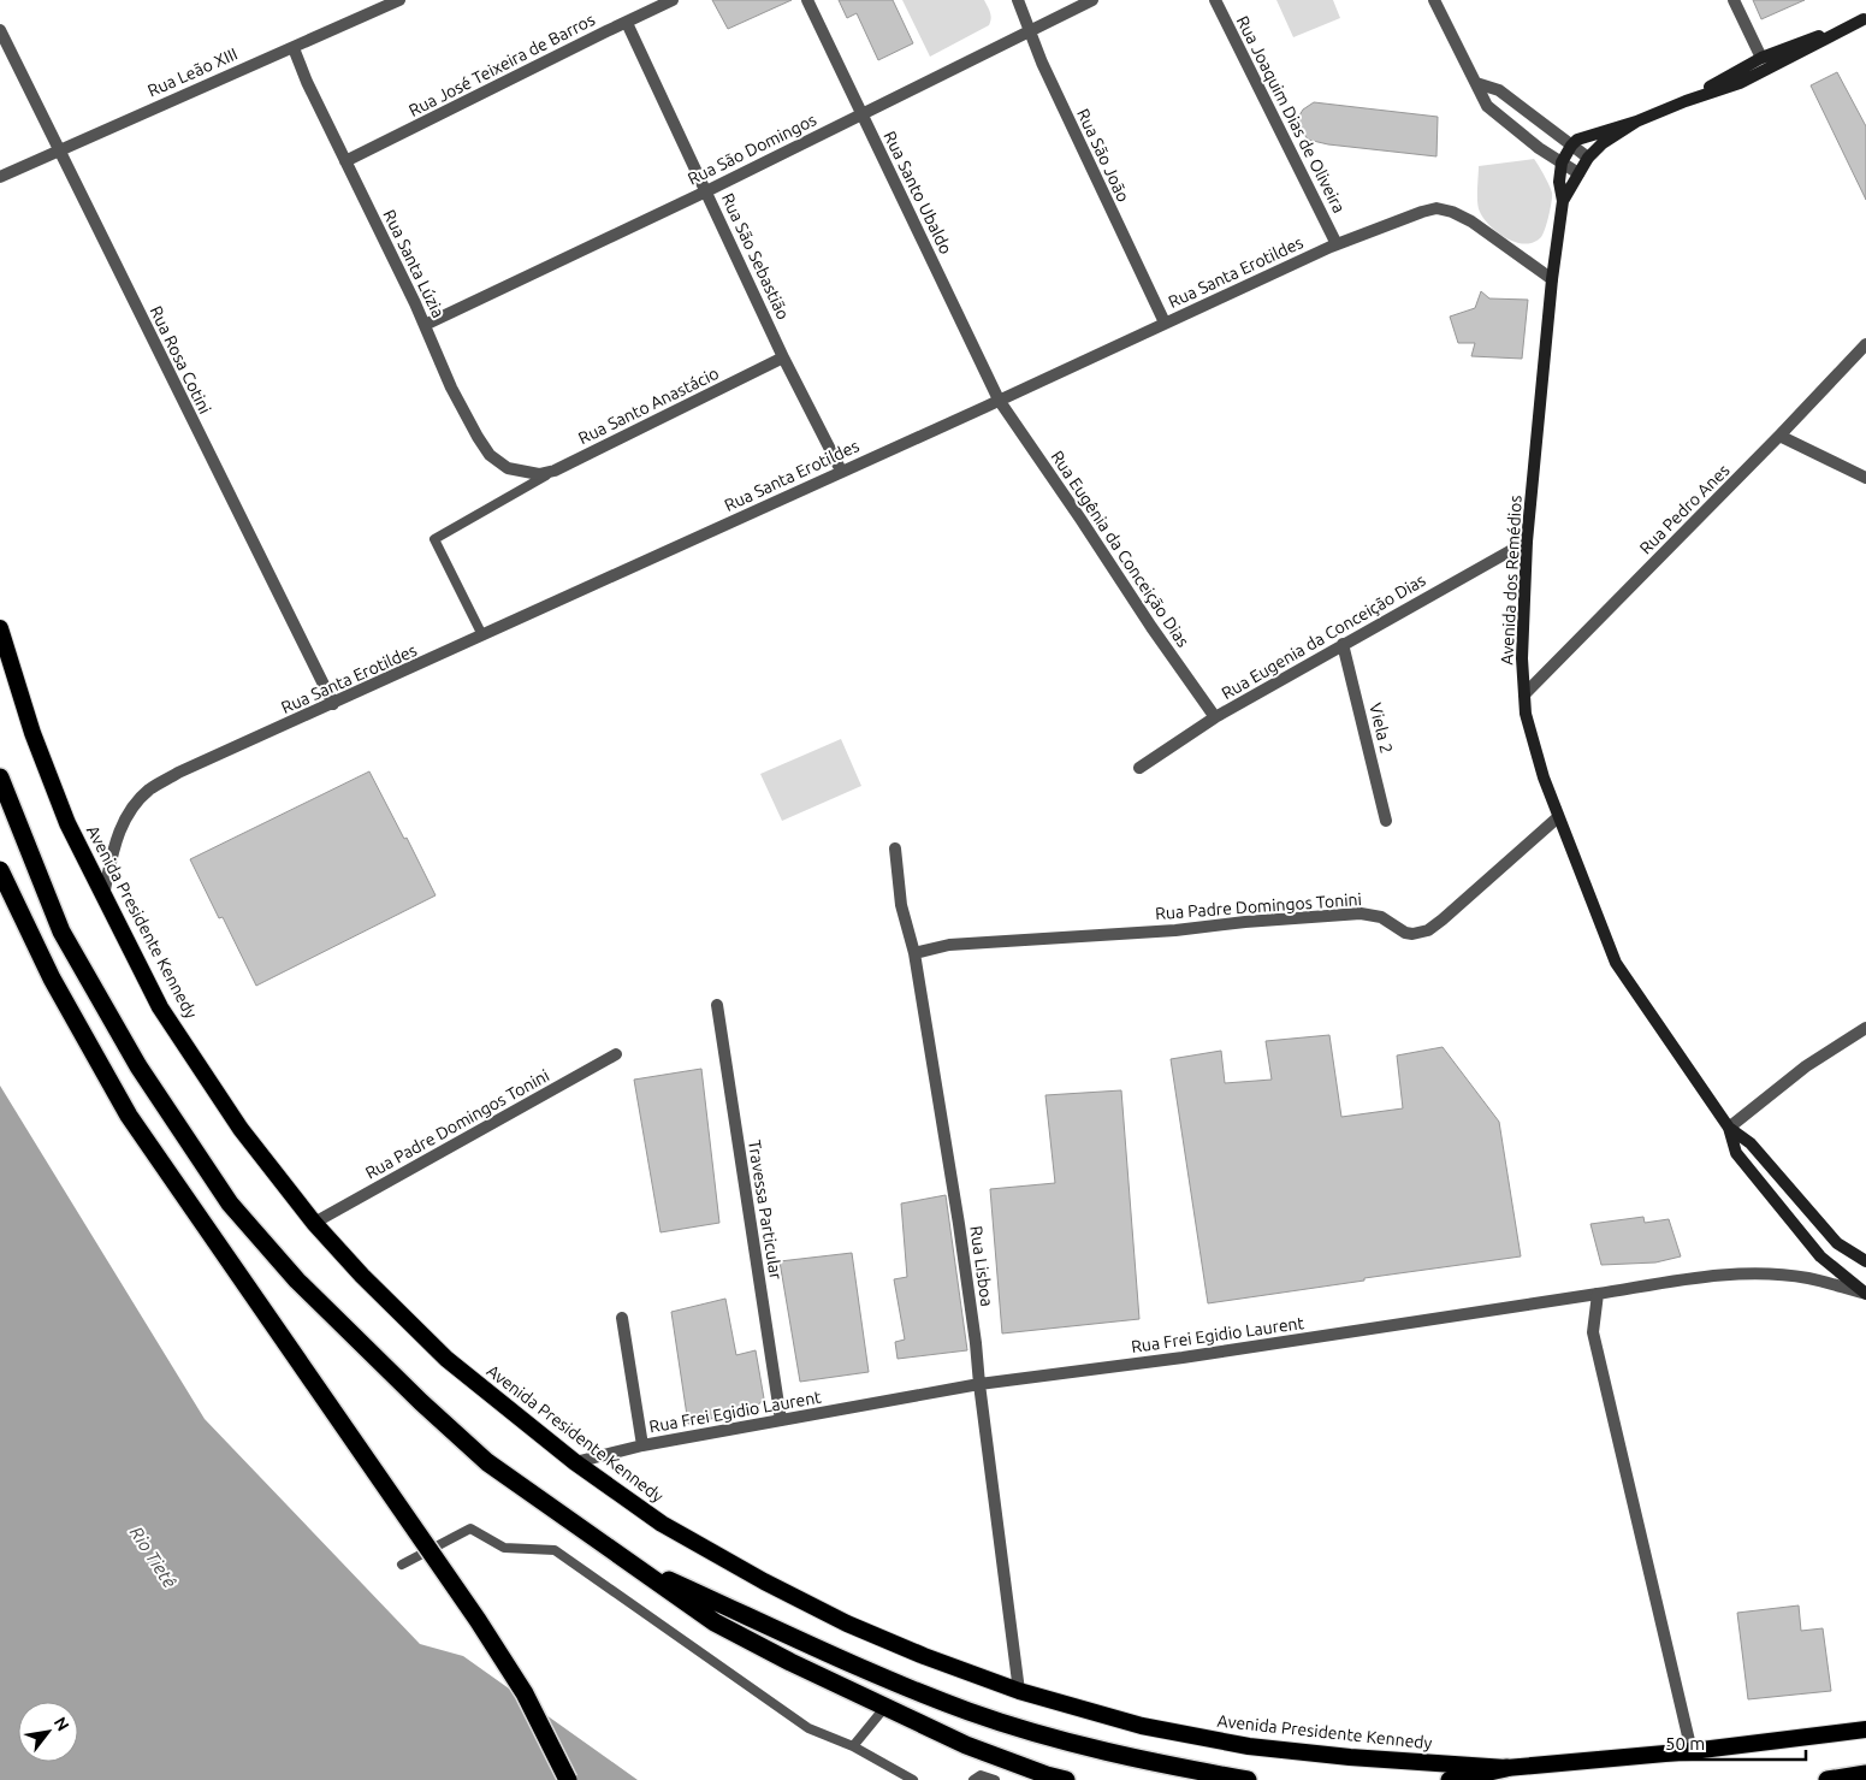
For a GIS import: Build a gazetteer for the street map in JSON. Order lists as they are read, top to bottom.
{
  "streets": {
    "highway": ["Avenida Presidente Kennedy"],
    "main road": ["Avenida dos Remédios"],
    "street": [
      "Rua José Teixeira de Barros",
      "Rua Leão XIII",
      "Rua Joaquim Dias de Oliveira",
      "Rua São Domingos",
      "Rua São João",
      "Rua Santo Ubaldo",
      "Rua São Sebastião",
      "Rua Santa Lúzia",
      "Rua Santa Erotildes",
      "Rua Rosa Cotini",
      "Rua Santo Anastácio",
      "Rua Pedro Anes",
      "Rua Eugênia da Conceição Dias",
      "Rua Eugenia da Conceição Dias",
      "Viela 2",
      "Rua Padre Domingos Tonini",
      "Travessa Particular",
      "Rua Lisboa",
      "Rua Frei Egidio Laurent"
    ]
  },
  "crossings": [
    ["Rua José Teixeira de Barros", "Rua São Sebastião"],
    ["Rua José Teixeira de Barros", "Rua Santa Lúzia"],
    ["Rua Leão XIII", "Rua Santa Lúzia"],
    ["Rua Leão XIII", "Rua Rosa Cotini"],
    ["Rua Joaquim Dias de Oliveira", "Rua Santa Erotildes"],
    ["Rua São Domingos", "Rua São João"],
    ["Rua São Domingos", "Rua Santo Ubaldo"],
    ["Rua São Domingos", "Rua São Sebastião"],
    ["Rua São Domingos", "Rua Santa Lúzia"],
    ["Rua São João", "Rua Santa Erotildes"],
    ["Rua Santo Ubaldo", "Rua Santa Erotildes"],
    ["Rua Santo Ubaldo", "Rua Eugênia da Conceição Dias"],
    ["Rua São Sebastião", "Rua Santa Erotildes"],
    ["Rua São Sebastião", "Rua Santo Anastácio"],
    ["Rua Santa Lúzia", "Rua Santo Anastácio"],
    ["Rua Santa Erotildes", "Rua Rosa Cotini"],
    ["Rua Santa Erotildes", "Rua Eugênia da Conceição Dias"],
    ["Rua Santa Erotildes", "Avenida dos Remédios"],
    ["Rua Santa Erotildes", "Avenida Presidente Kennedy"],
    ["Rua Pedro Anes", "Avenida dos Remédios"],
    ["Rua Eugênia da Conceição Dias", "Rua Eugenia da Conceição Dias"],
    ["Avenida dos Remédios", "Rua Eugenia da Conceição Dias"],
    ["Avenida dos Remédios", "Rua Padre Domingos Tonini"],
    ["Avenida dos Remédios", "Rua Frei Egidio Laurent"],
    ["Rua Eugenia da Conceição Dias", "Viela 2"],
    ["Rua Padre Domingos Tonini", "Avenida Presidente Kennedy"],
    ["Rua Padre Domingos Tonini", "Rua Lisboa"],
    ["Avenida Presidente Kennedy", "Rua Lisboa"],
    ["Avenida Presidente Kennedy", "Rua Frei Egidio Laurent"],
    ["Travessa Particular", "Rua Frei Egidio Laurent"],
    ["Rua Lisboa", "Rua Frei Egidio Laurent"]
  ],
  "water": ["Rio Tietê"],
  "scale_bar": "50 m",
  "north": "top right"
}
